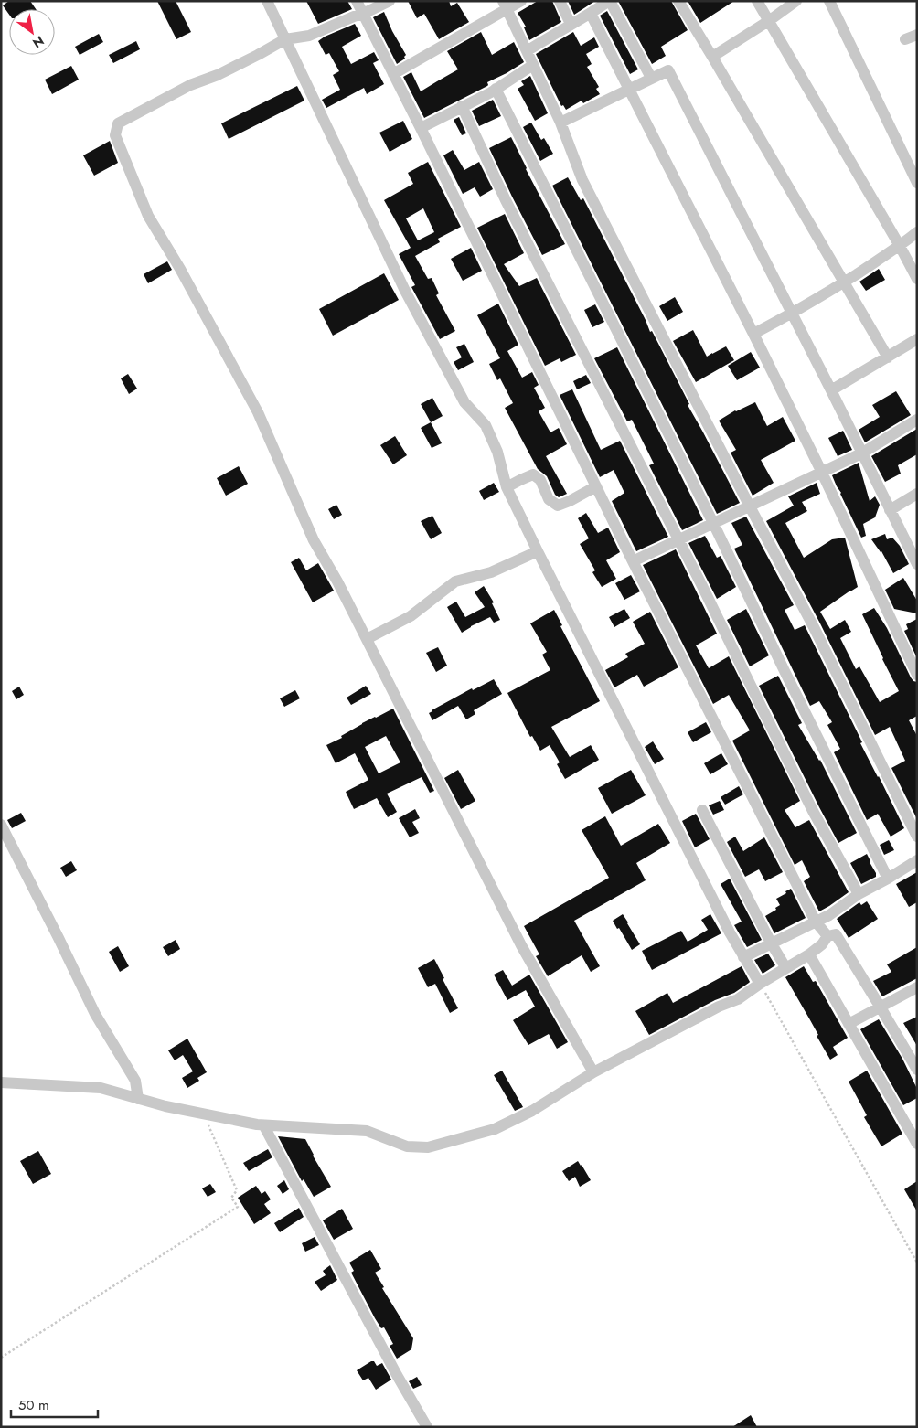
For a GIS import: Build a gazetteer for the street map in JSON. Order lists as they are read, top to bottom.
{
  "scale_bar": "50 m",
  "north": "bottom right"
}
